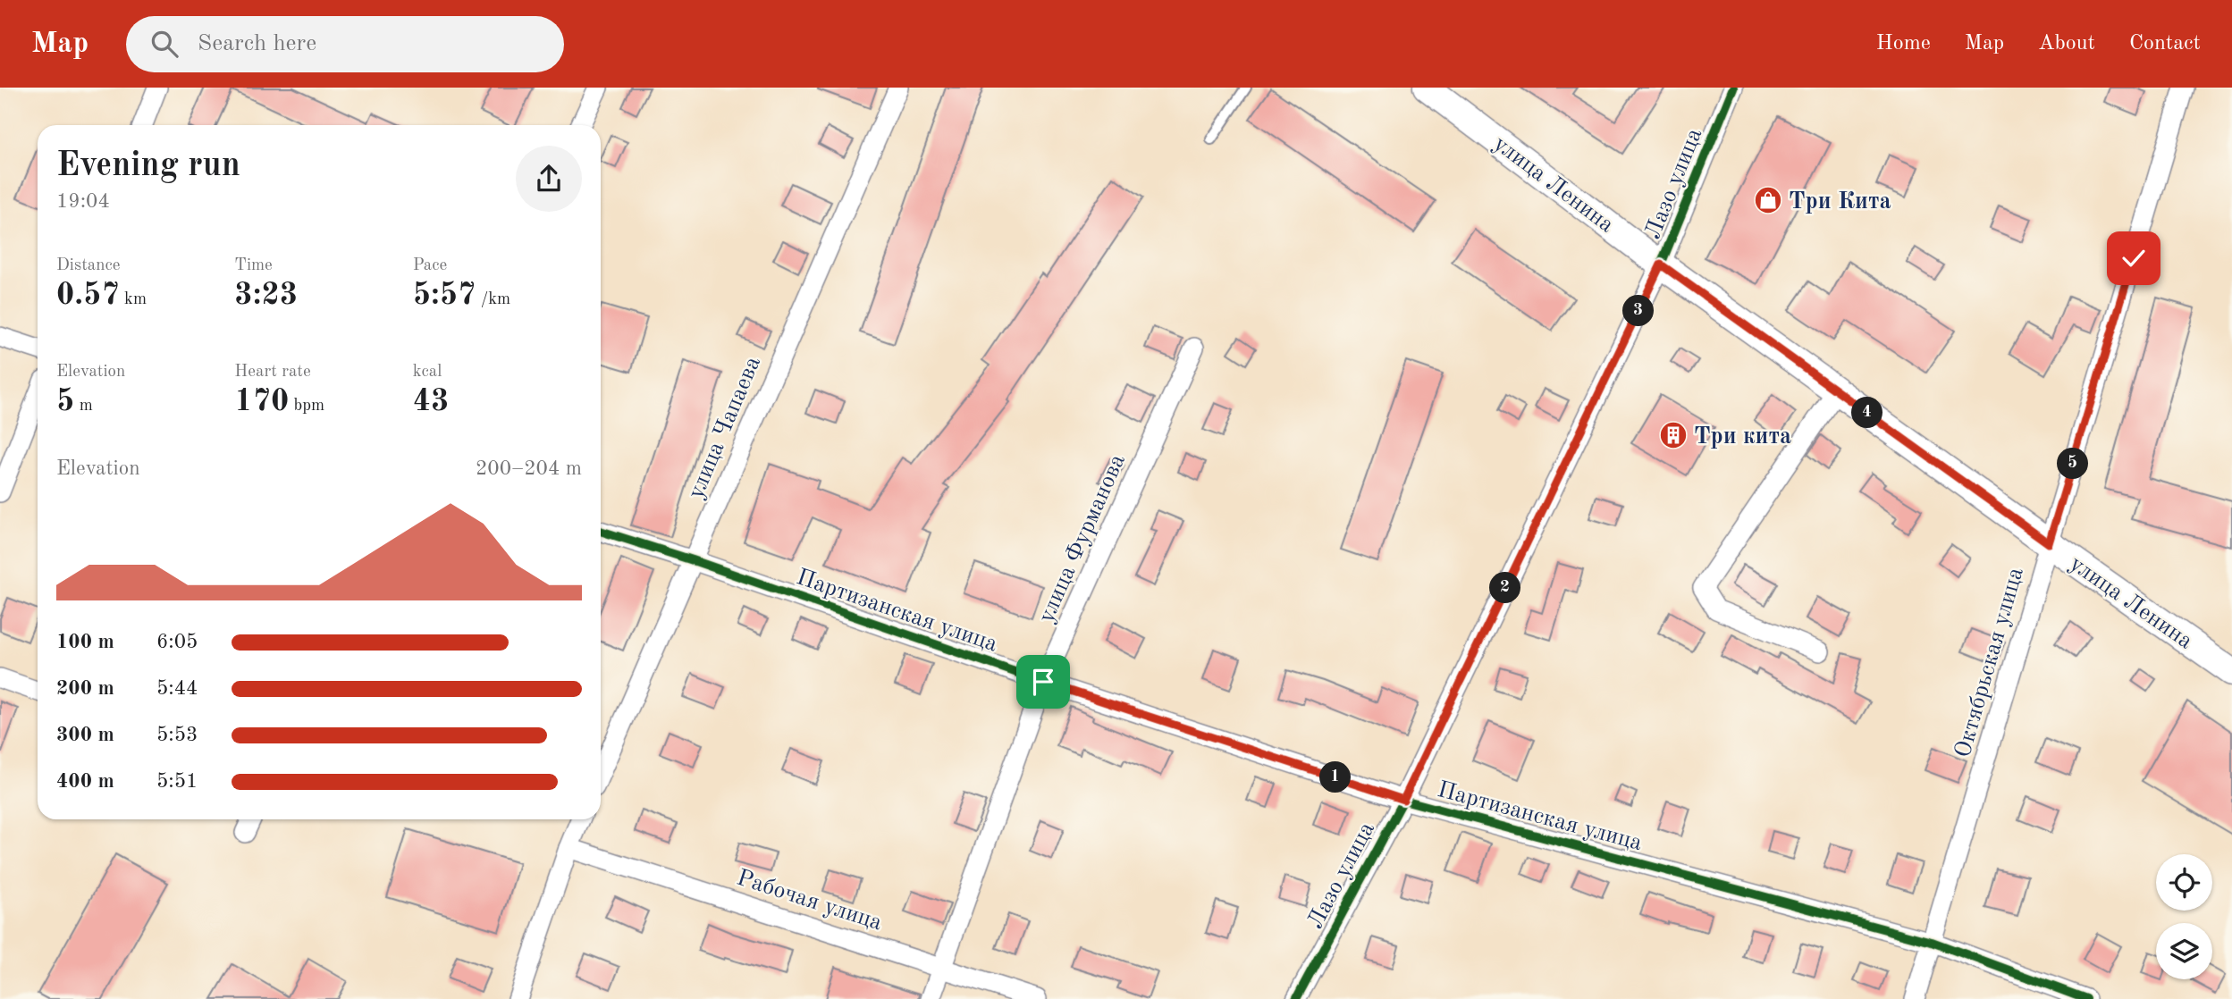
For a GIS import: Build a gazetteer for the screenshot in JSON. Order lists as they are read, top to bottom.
{
  "streets": {
    "main road": ["улица Ленина"],
    "street": [
      "Лазо улица",
      "улица Чапаева",
      "улица Фурманова",
      "Партизанская улица",
      "Октябрьская улица",
      "Рабочая улица"
    ]
  },
  "crossings": [
    ["улица Ленина", "Лазо улица"],
    ["улица Ленина", "Октябрьская улица"],
    ["Лазо улица", "Партизанская улица"],
    ["улица Чапаева", "Партизанская улица"],
    ["улица Фурманова", "Партизанская улица"],
    ["улица Фурманова", "Рабочая улица"],
    ["Партизанская улица", "Октябрьская улица"]
  ],
  "places": {
    "shop": ["Три Кита"],
    "building": ["Три кита"]
  },
  "page": {
    "header": "Map",
    "search": "Search here",
    "nav": [
      "Home",
      "Map",
      "About",
      "Contact"
    ],
    "heading": ["Evening run", "19:04"],
    "stats": [
      ["Distance", "0.57 km"],
      ["Time", "3:23"],
      ["Pace", "5:57 /km"],
      ["Elevation", "5 m"],
      ["Heart rate", "170 bpm"],
      ["kcal", "43"]
    ],
    "pins": [
      "3",
      "4",
      "5",
      "2",
      "1"
    ],
    "chart": ["Elevation", "200–204 m"],
    "list": [
      {
        "name": "100 m",
        "note": "6:05"
      },
      {
        "name": "200 m",
        "note": "5:44"
      },
      {
        "name": "300 m",
        "note": "5:53"
      },
      {
        "name": "400 m",
        "note": "5:51"
      }
    ]
  }
}
